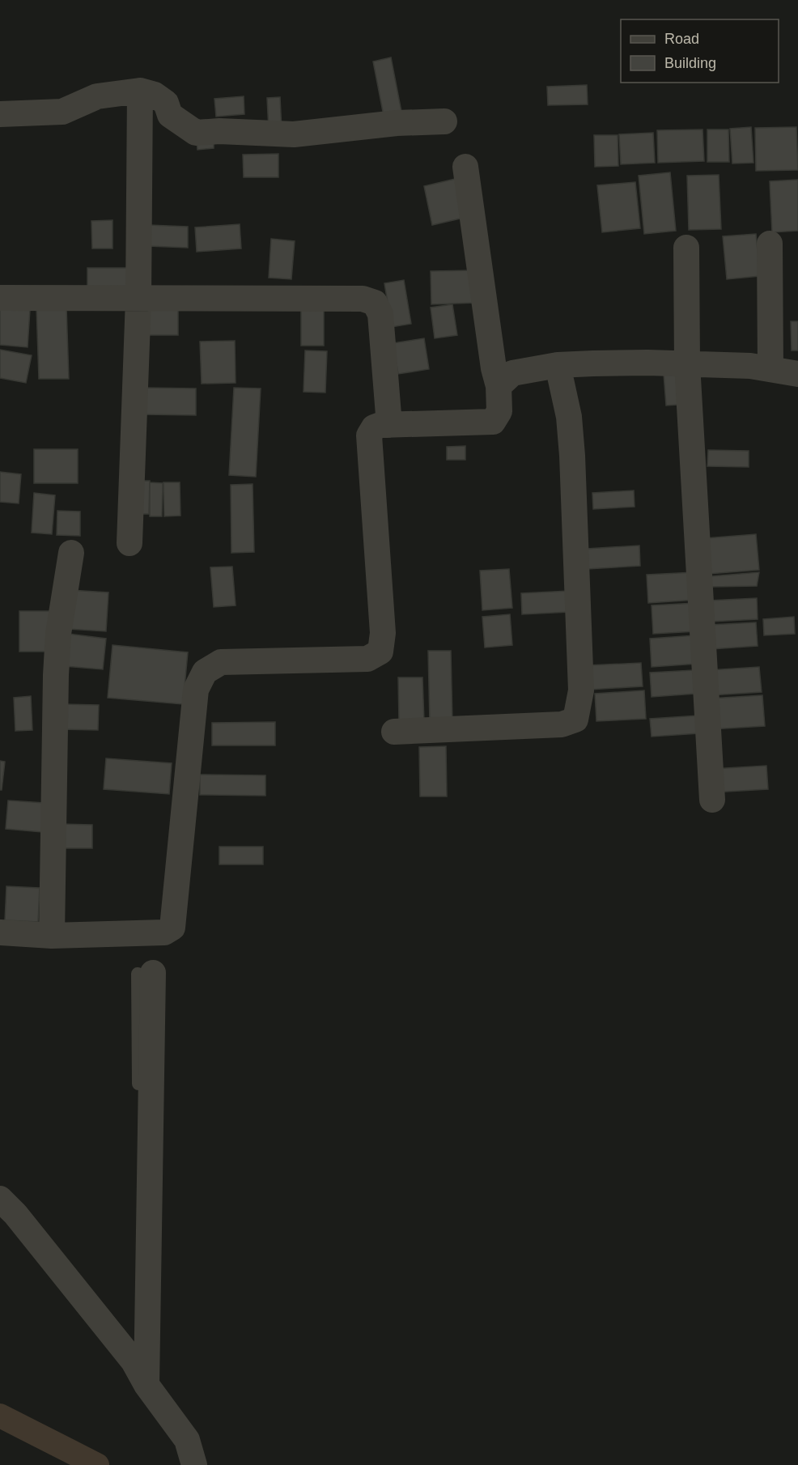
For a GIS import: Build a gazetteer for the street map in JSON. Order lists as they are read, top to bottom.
{
  "legend": ["Road", "Building"]
}
